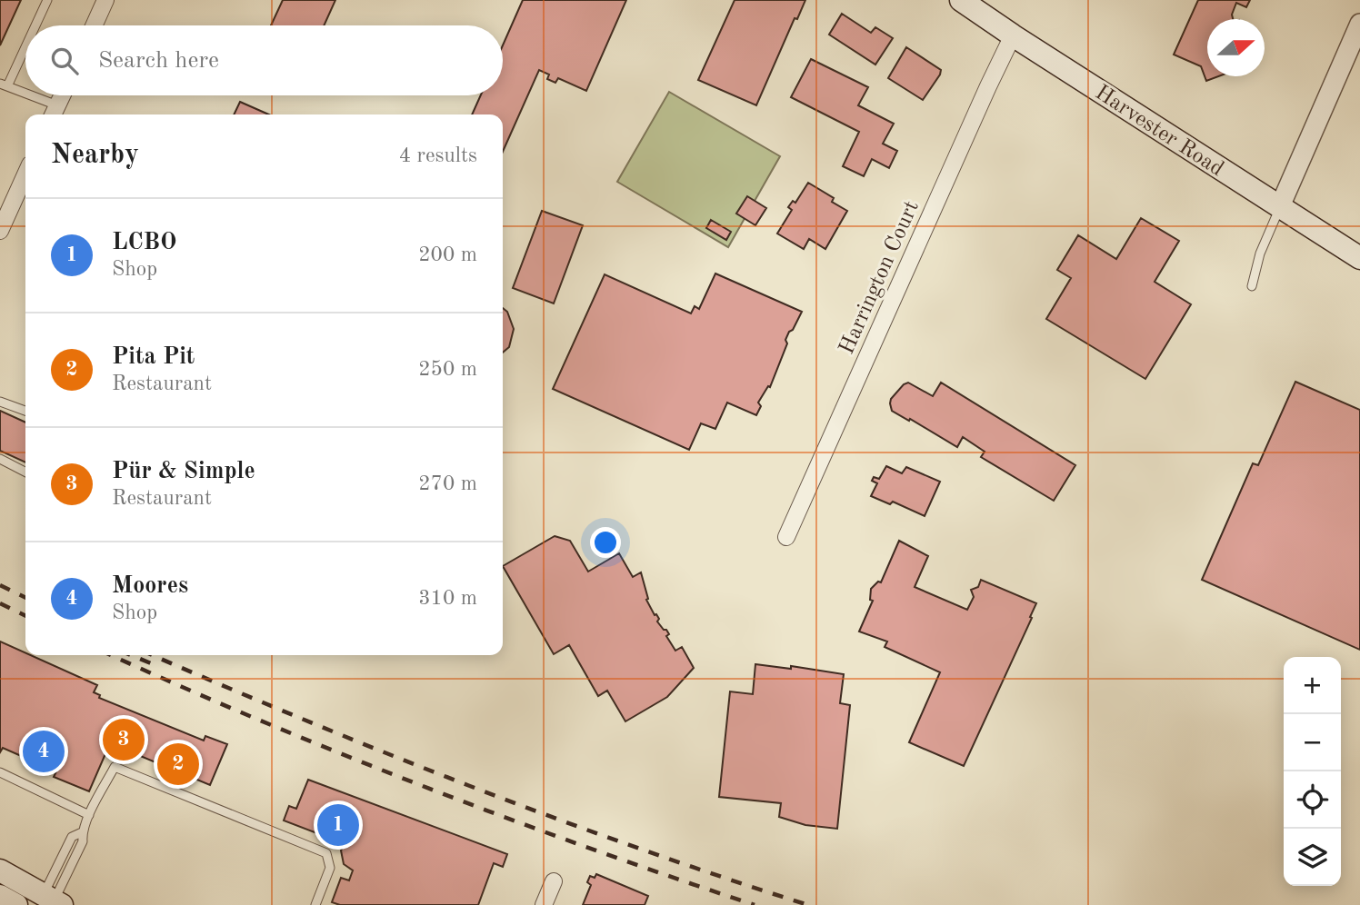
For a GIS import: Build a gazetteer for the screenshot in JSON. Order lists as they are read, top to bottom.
{
  "streets": {
    "main road": ["Harvester Road"],
    "street": ["Harrington Court"]
  },
  "crossings": [
    ["Harvester Road", "Harrington Court"]
  ],
  "north": "right",
  "page": {
    "search": "Search here",
    "heading": ["Nearby", "4 results"],
    "list": [
      {
        "mark": "1",
        "name": "LCBO",
        "note": "Shop",
        "value": "200 m"
      },
      {
        "mark": "2",
        "name": "Pita Pit",
        "note": "Restaurant",
        "value": "250 m"
      },
      {
        "mark": "3",
        "name": "Pür & Simple",
        "note": "Restaurant",
        "value": "270 m"
      },
      {
        "mark": "4",
        "name": "Moores",
        "note": "Shop",
        "value": "310 m"
      }
    ],
    "map_buttons": ["+", "−"],
    "pins": [
      "3",
      "4",
      "2",
      "1"
    ]
  }
}
